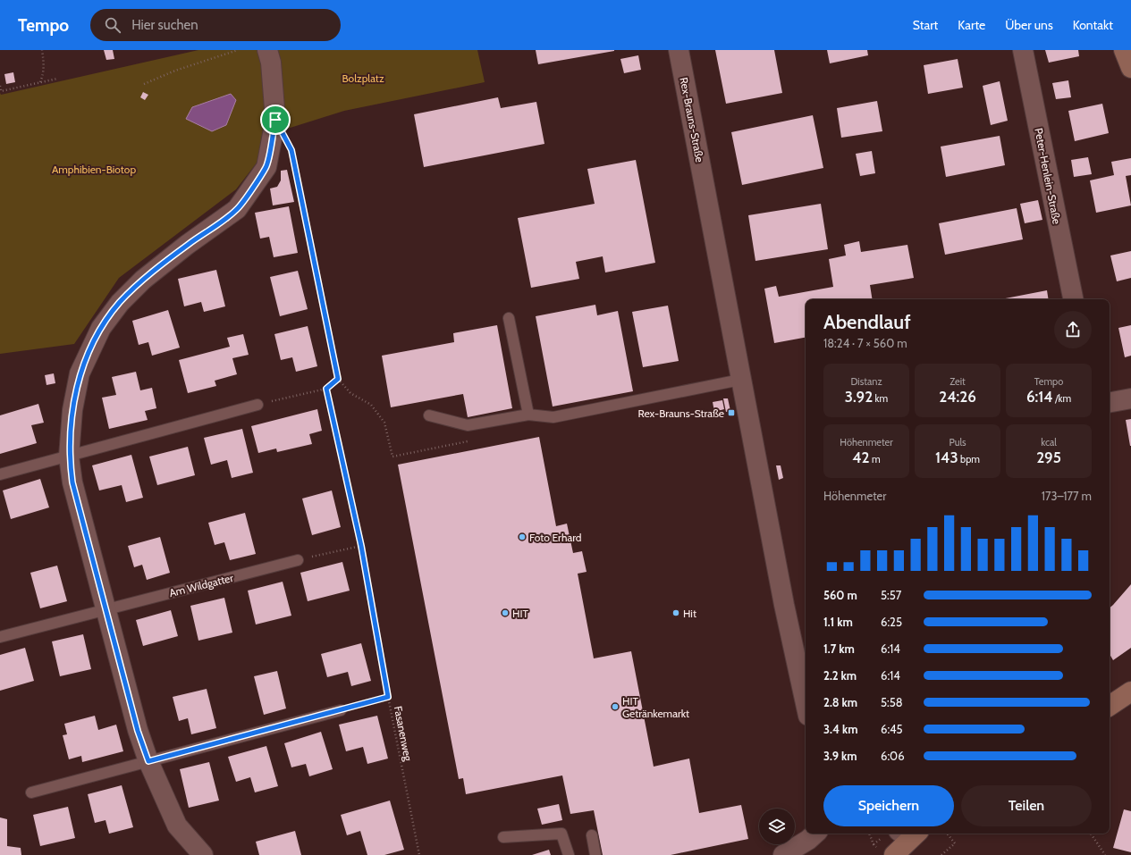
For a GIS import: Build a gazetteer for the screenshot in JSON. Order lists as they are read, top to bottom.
{
  "streets": {
    "street": ["Rex-Brauns-Straße", "Peter-Henlein-Straße"],
    "lane": ["Am Wildgatter"],
    "path": ["Fasanenweg"]
  },
  "parks": ["Bolzplatz", "Amphibien-Biotop"],
  "places": {
    "transit": ["Rex-Brauns-Straße"],
    "other": [
      "Foto Erhard",
      "HIT",
      "Hit",
      "HIT Getränkemarkt"
    ]
  },
  "page": {
    "header": "Tempo",
    "search": "Hier suchen",
    "nav": [
      "Start",
      "Karte",
      "Über uns",
      "Kontakt"
    ],
    "heading": ["Abendlauf", "18:24 · 7 × 560 m"],
    "stats": [
      ["Distanz", "3.92 km"],
      ["Zeit", "24:26"],
      ["Tempo", "6:14 /km"],
      ["Höhenmeter", "42 m"],
      ["Puls", "143 bpm"],
      ["kcal", "295"]
    ],
    "chart": ["Höhenmeter", "173–177 m"],
    "list": [
      {
        "name": "560 m",
        "note": "5:57"
      },
      {
        "name": "1.1 km",
        "note": "6:25"
      },
      {
        "name": "1.7 km",
        "note": "6:14"
      },
      {
        "name": "2.2 km",
        "note": "6:14"
      },
      {
        "name": "2.8 km",
        "note": "5:58"
      },
      {
        "name": "3.4 km",
        "note": "6:45"
      },
      {
        "name": "3.9 km",
        "note": "6:06"
      }
    ],
    "buttons": ["Speichern", "Teilen"]
  }
}
